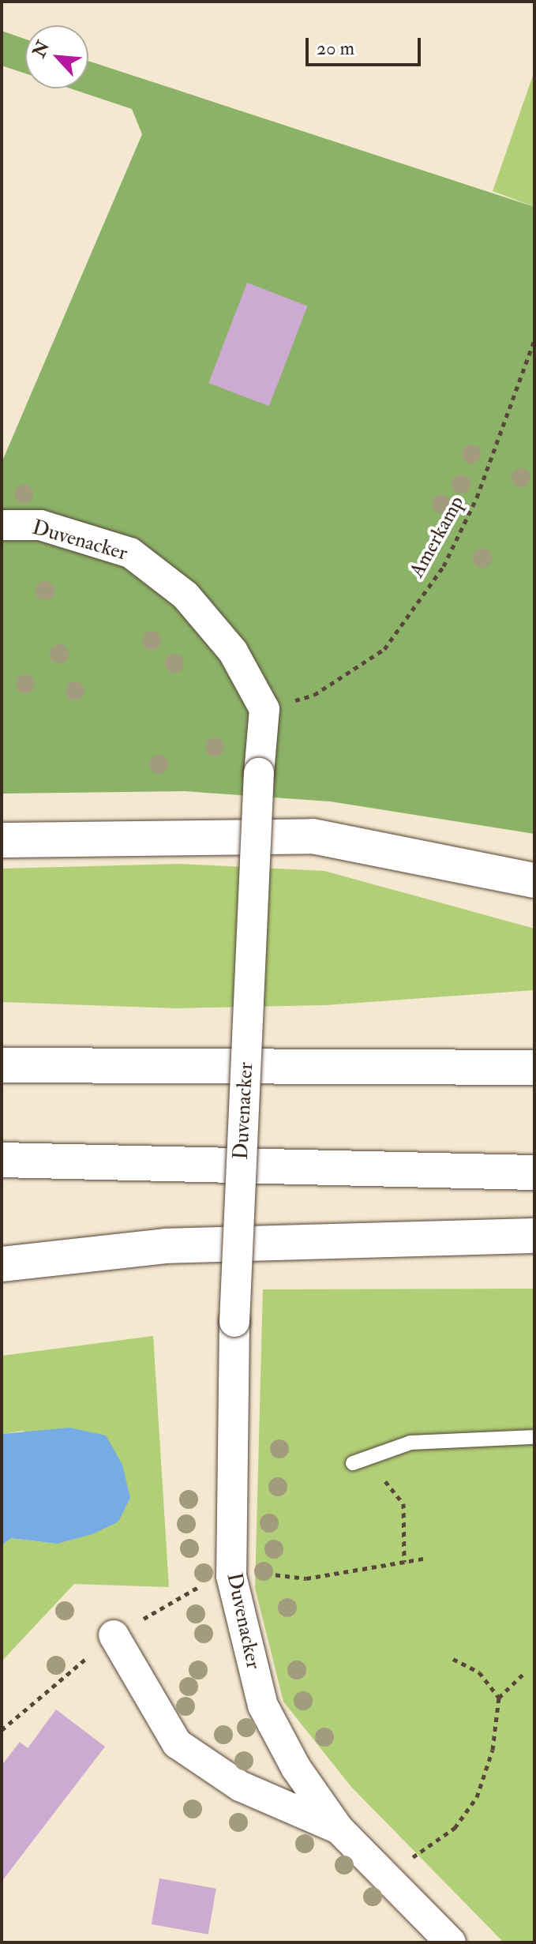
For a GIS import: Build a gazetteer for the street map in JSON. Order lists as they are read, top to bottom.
{
  "streets": {
    "street": ["Duvenacker"],
    "path": ["Amerkamp"]
  },
  "crossings": [
    ["Amerkamp", "Duvenacker"]
  ],
  "scale_bar": "20 m",
  "north": "top left"
}
